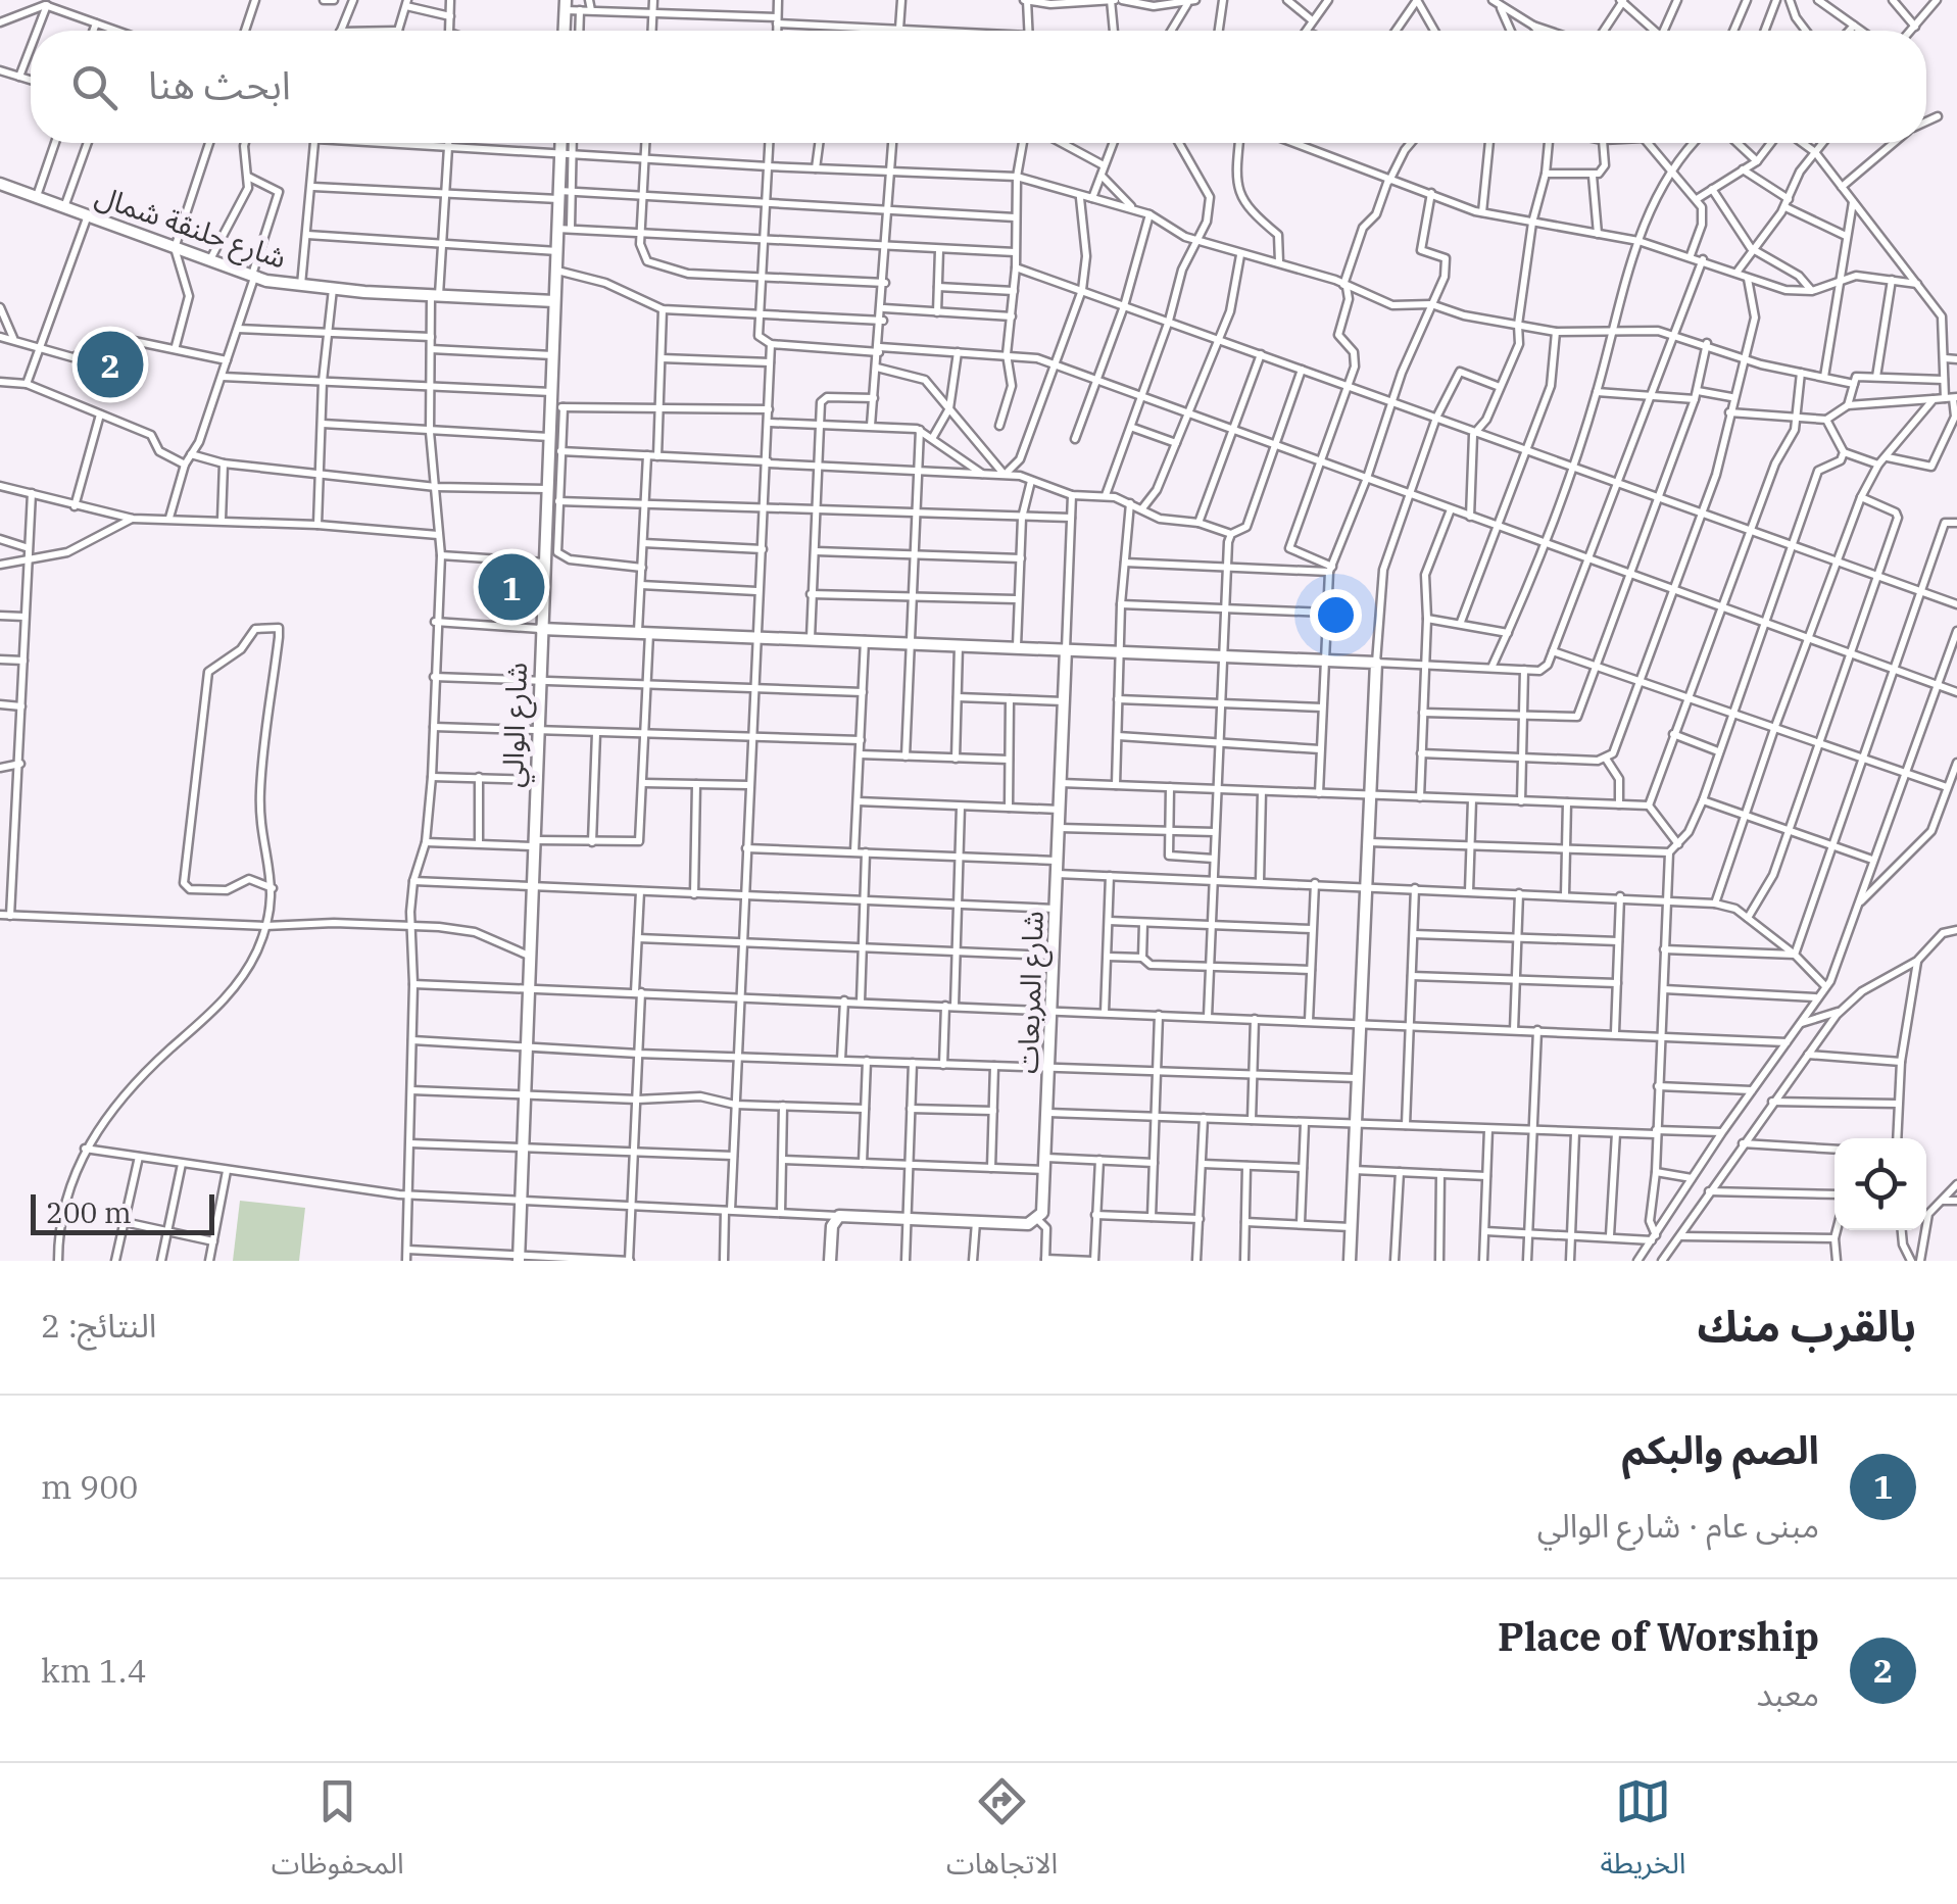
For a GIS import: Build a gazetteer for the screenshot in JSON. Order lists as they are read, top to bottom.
{
  "streets": {
    "street": ["شارع حلنقة شمال", "شارع الوالي", "شارع المربعات"]
  },
  "crossings": [
    ["شارع حلنقة شمال", "شارع الوالي"]
  ],
  "scale_bar": "200 m",
  "page": {
    "search": "ابحث هنا",
    "pins": ["2", "1"],
    "scale": "200 m",
    "heading": ["بالقرب منك", "النتائج: 2"],
    "list": [
      {
        "mark": "1",
        "name": "الصم والبكم",
        "note": "مبنى عام · شارع الوالي",
        "value": "900 m"
      },
      {
        "mark": "2",
        "name": "Place of Worship",
        "note": "معبد",
        "value": "1.4 km"
      }
    ],
    "nav": ["الخريطة", "الاتجاهات", "المحفوظات"]
  }
}
